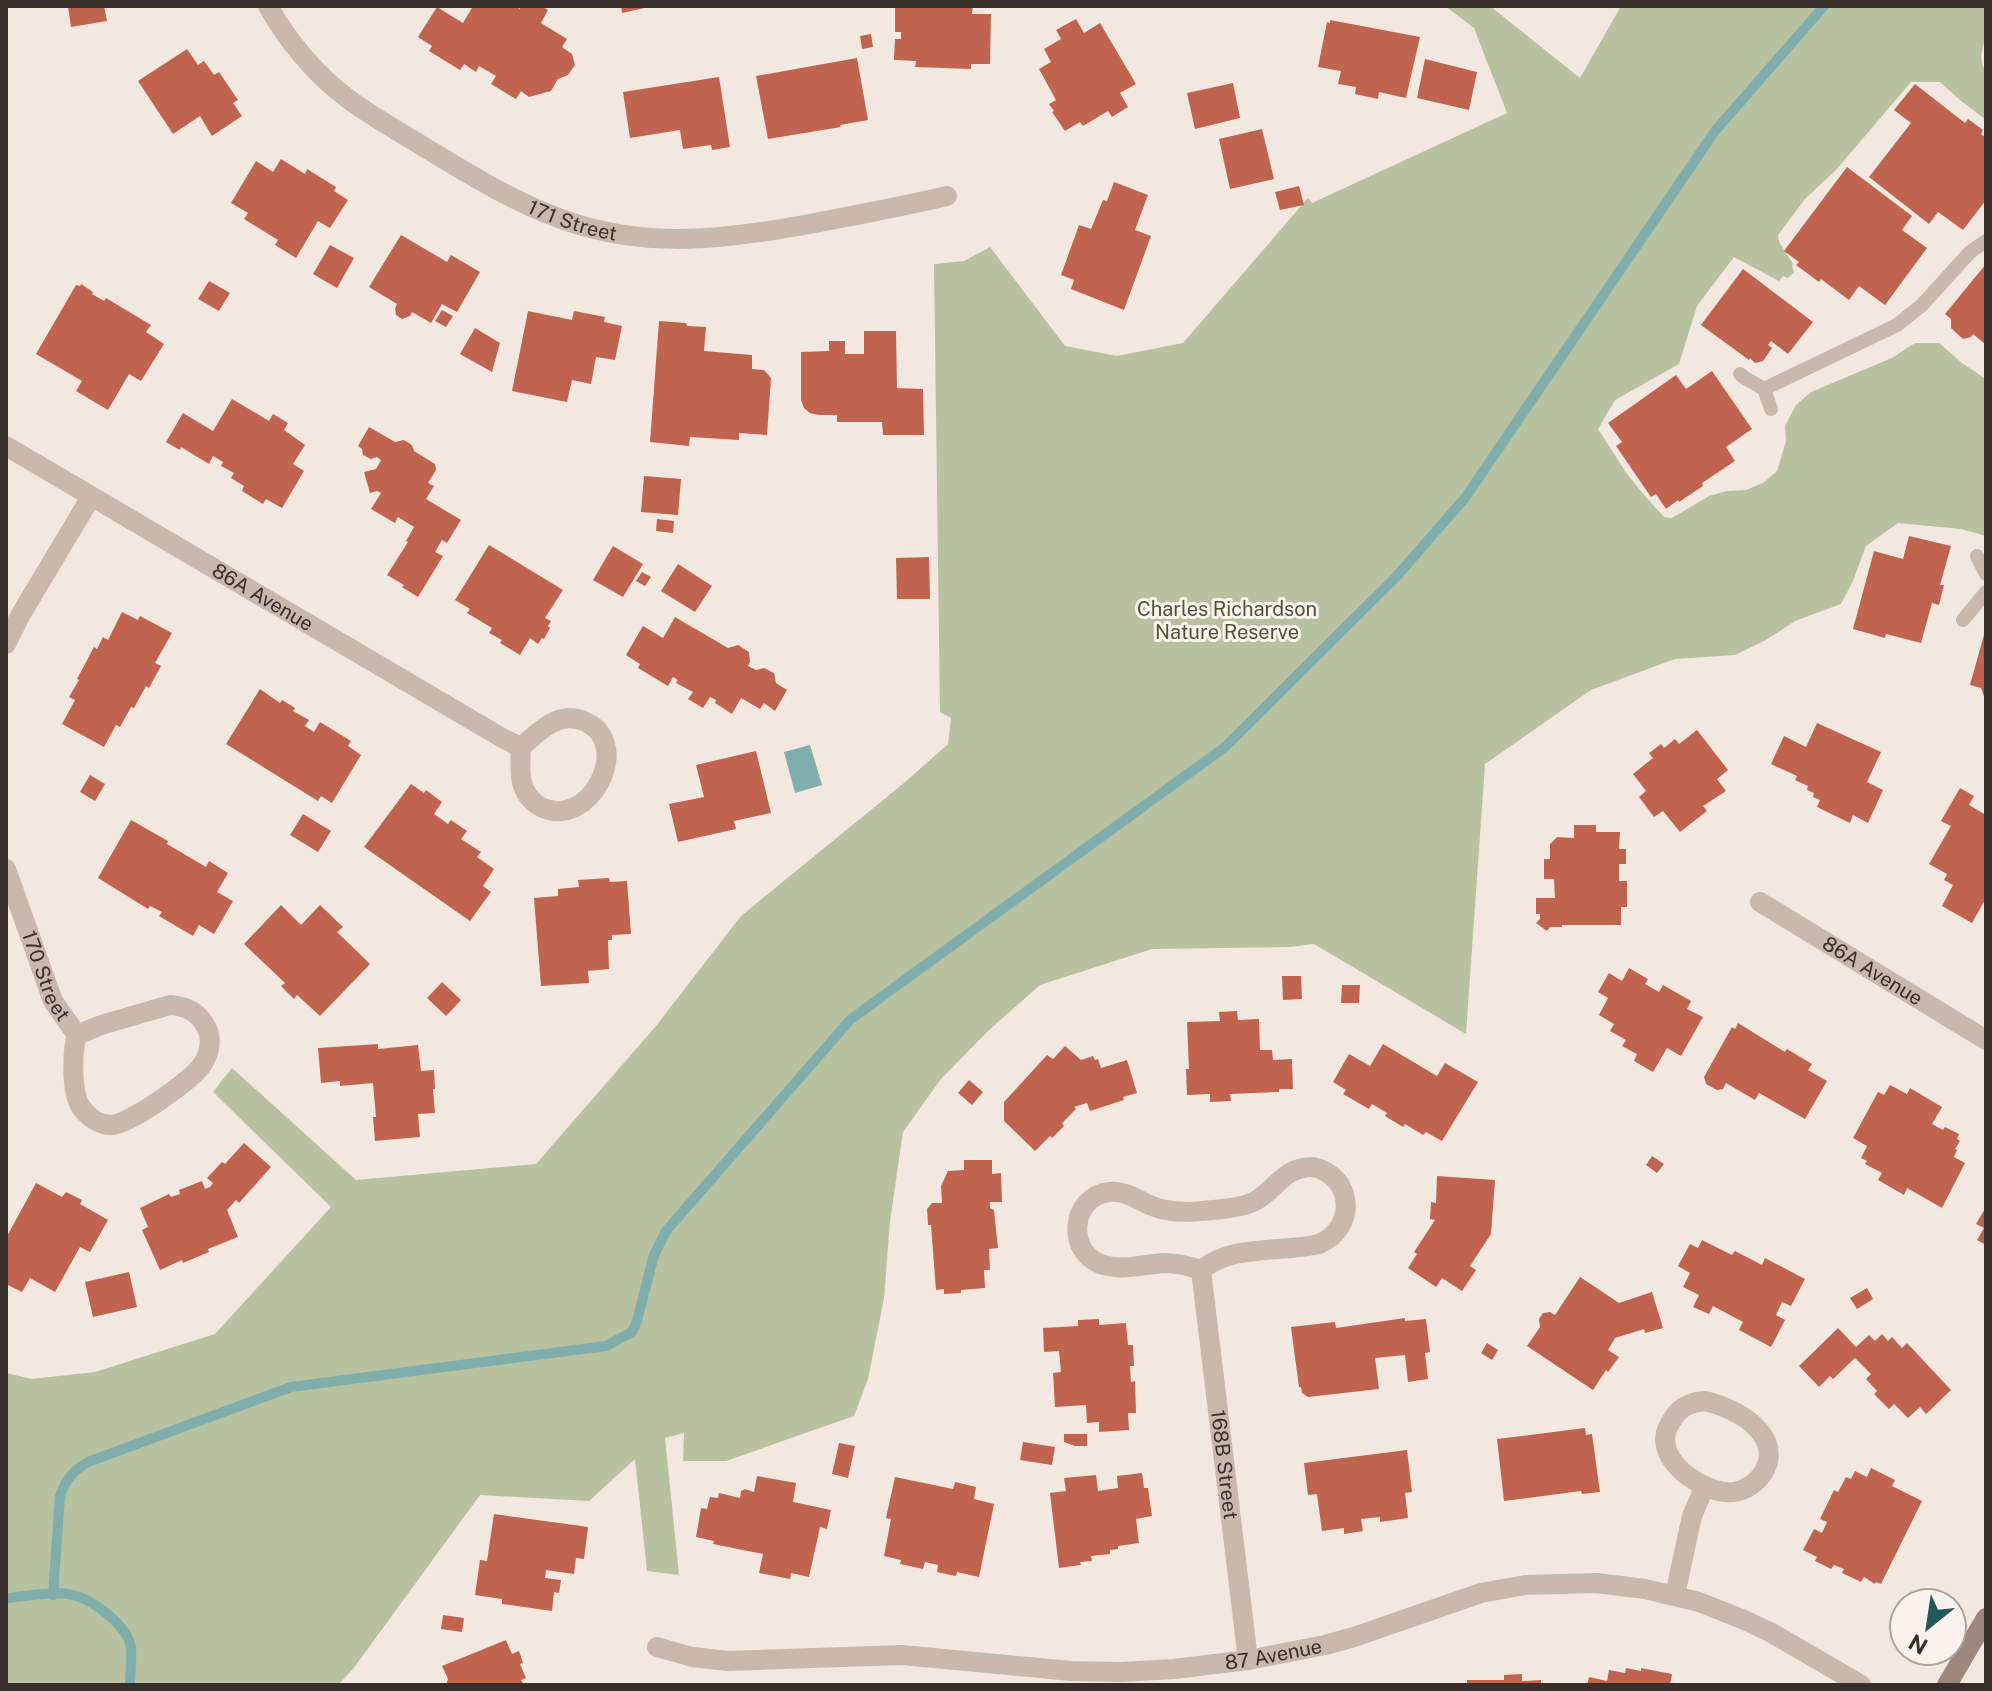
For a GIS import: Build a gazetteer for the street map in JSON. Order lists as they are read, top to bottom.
{
  "streets": {
    "street": [
      "171 Street",
      "86A Avenue",
      "170 Street",
      "168B Street",
      "87 Avenue"
    ]
  },
  "crossings": [
    ["168B Street", "87 Avenue"]
  ],
  "parks": ["Charles Richardson Nature Reserve"],
  "north": "bottom left"
}
